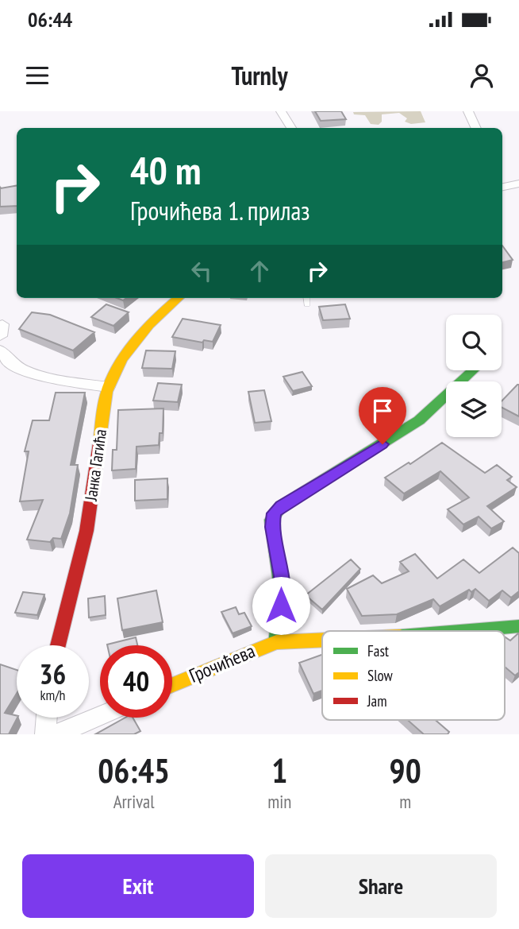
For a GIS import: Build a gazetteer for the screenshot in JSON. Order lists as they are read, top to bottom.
{
  "streets": {
    "street": ["Јанка Гагића", "Грочићева"]
  },
  "legend": ["Fast", "Slow", "Jam"],
  "page": {
    "status": "06:44",
    "header": "Turnly",
    "turn": ["40 m", "Грочићева 1. прилаз"],
    "speed": "36 km/h",
    "limit": "40",
    "eta": [
      "06:45",
      "Arrival",
      "1",
      "min",
      "90",
      "m"
    ],
    "buttons": ["Exit", "Share"]
  }
}
